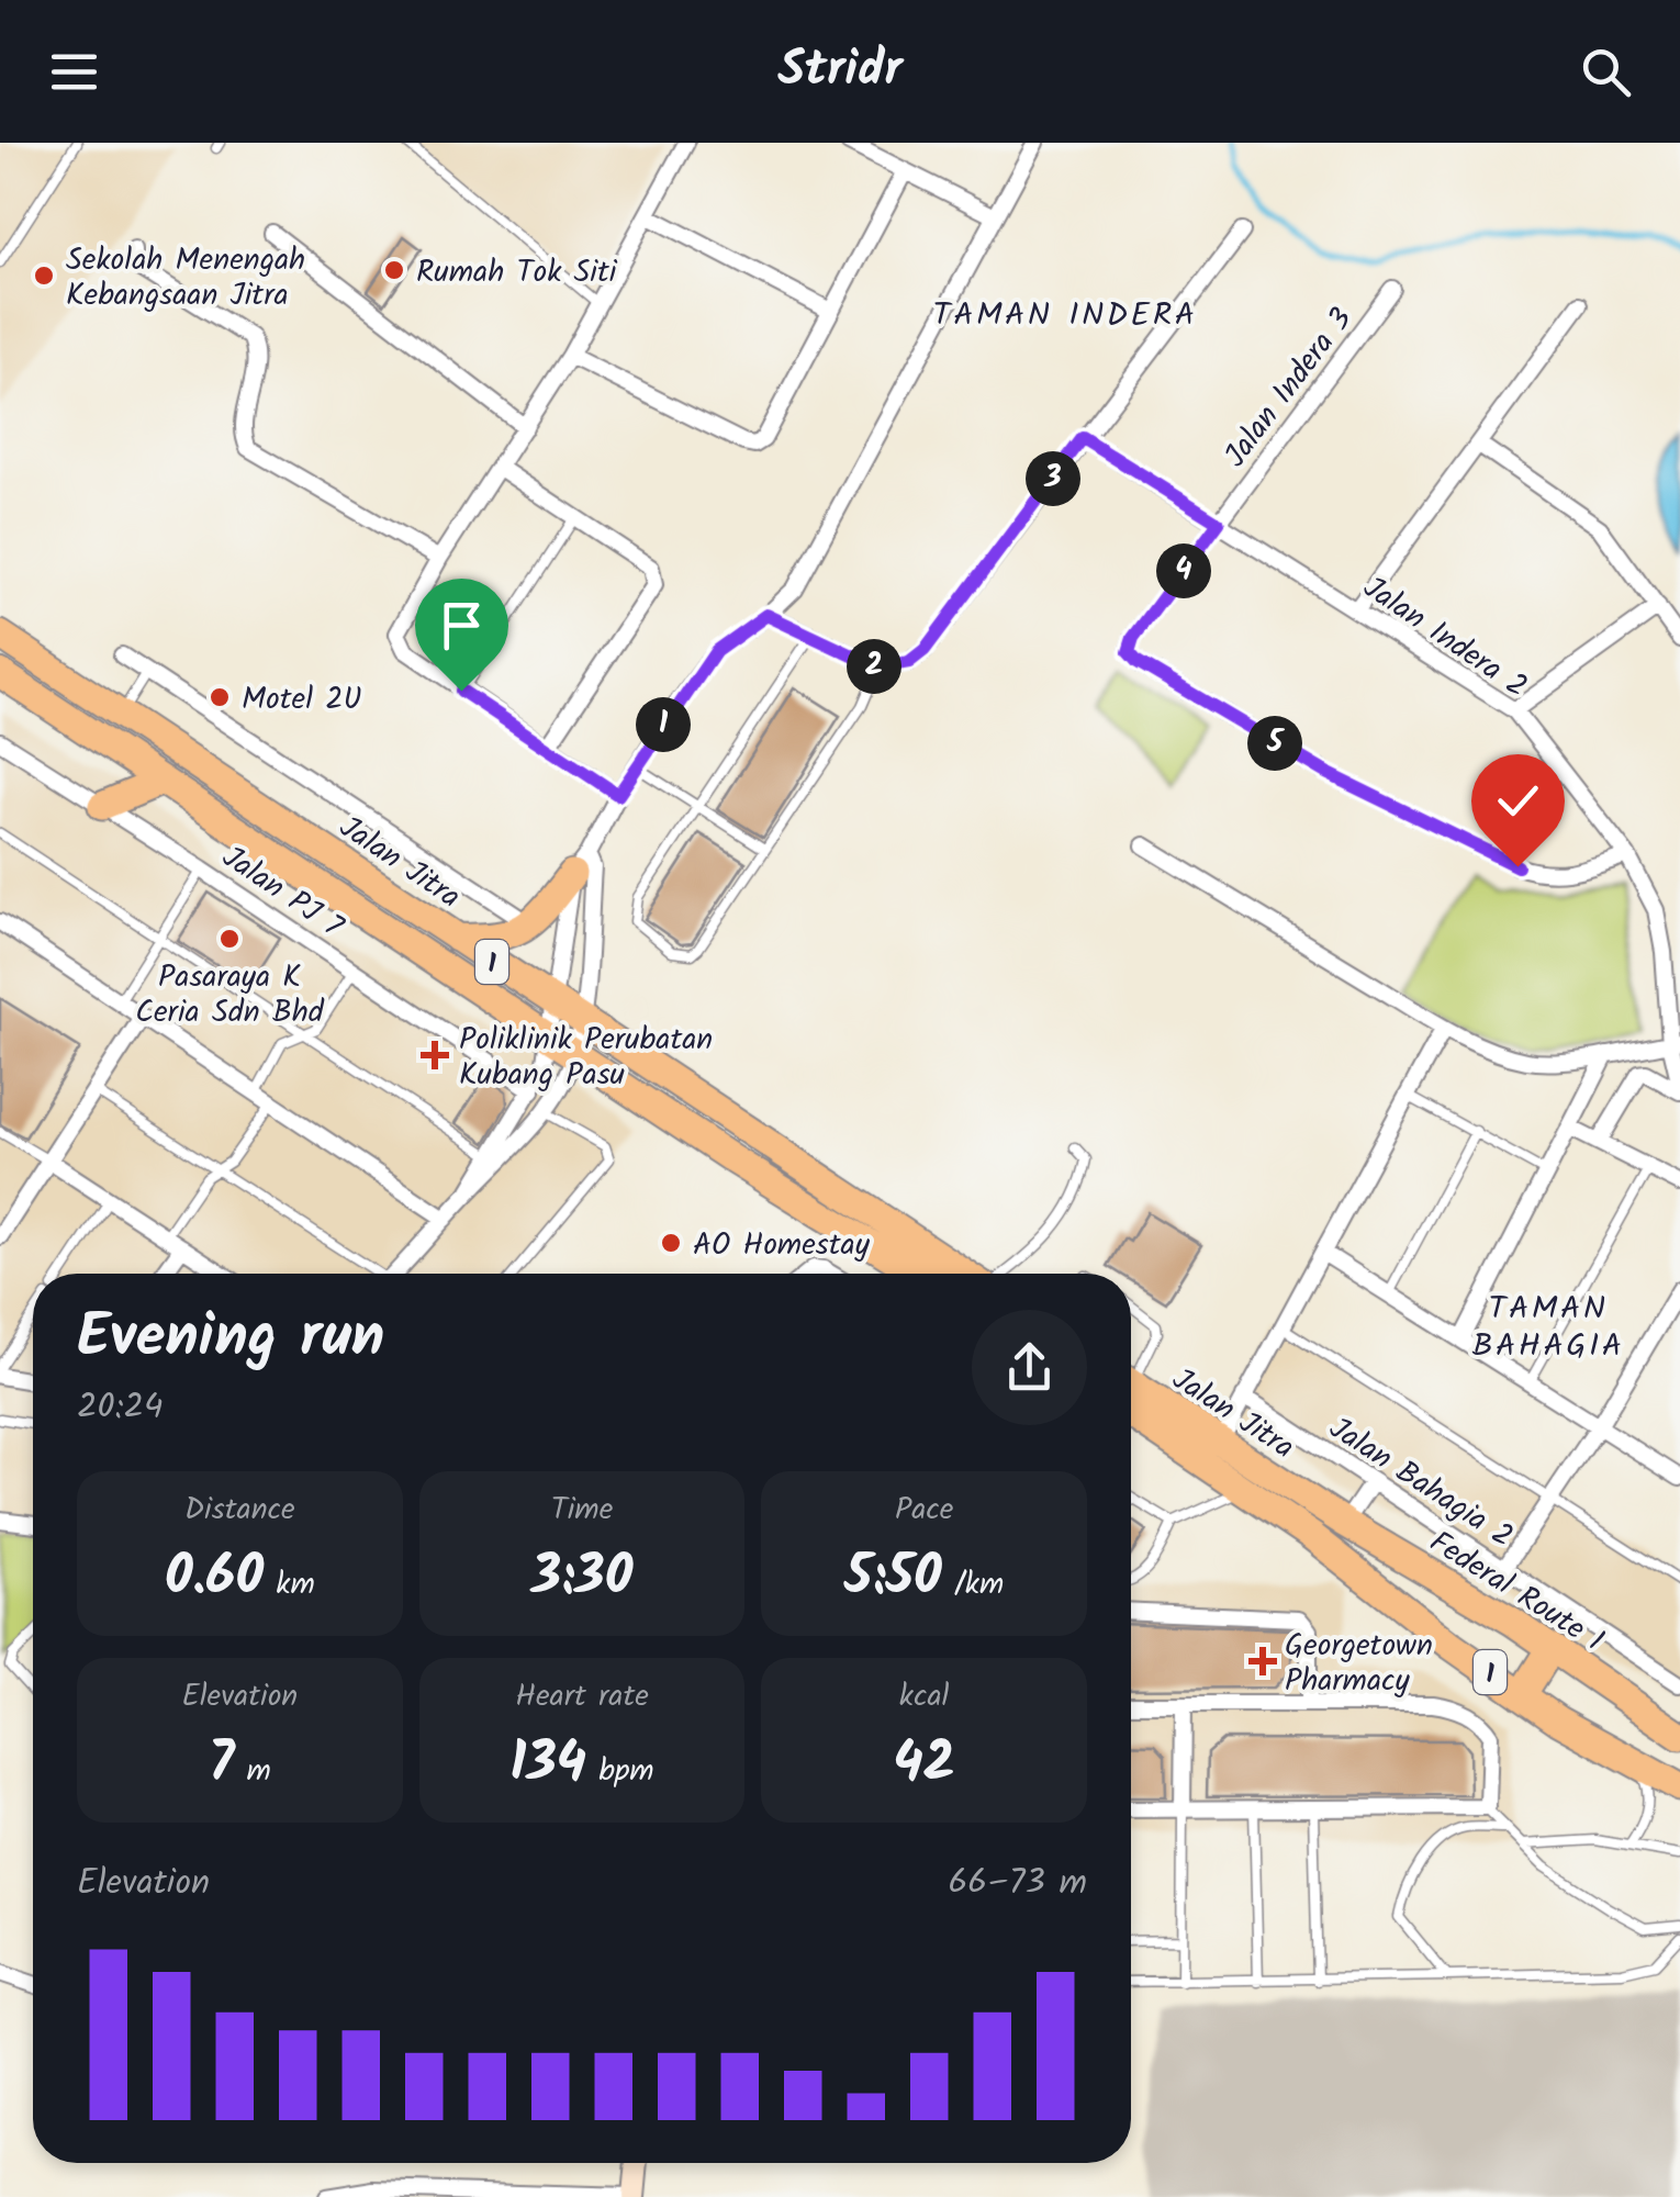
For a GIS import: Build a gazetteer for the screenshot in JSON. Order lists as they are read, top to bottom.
{
  "streets": {
    "highway": ["Jalan Jitra", "1", "Federal Route 1"],
    "street": [
      "Jalan Indera 3",
      "Jalan Indera 2",
      "Jalan PJ 7",
      "Jalan Bahagia 2"
    ]
  },
  "crossings": [
    ["Jalan Indera 3", "Jalan Indera 2"],
    ["Jalan Jitra", "1"],
    ["Jalan Jitra", "Federal Route 1"]
  ],
  "districts": ["TAMAN INDERA", "TAMAN BAHAGIA"],
  "places": {
    "other": [
      "Rumah Tok Siti",
      "Sekolah Menengah Kebangsaan Jitra",
      "Motel 2U",
      "Pasaraya K Ceria Sdn Bhd",
      "AO Homestay"
    ],
    "health": ["Poliklinik Perubatan Kubang Pasu", "Georgetown Pharmacy"]
  },
  "page": {
    "header": "Stridr",
    "pins": [
      "3",
      "4",
      "2",
      "1",
      "5"
    ],
    "heading": ["Evening run", "20:24"],
    "stats": [
      ["Distance", "0.60 km"],
      ["Time", "3:30"],
      ["Pace", "5:50 /km"],
      ["Elevation", "7 m"],
      ["Heart rate", "134 bpm"],
      ["kcal", "42"]
    ],
    "chart": ["Elevation", "66–73 m"]
  }
}
